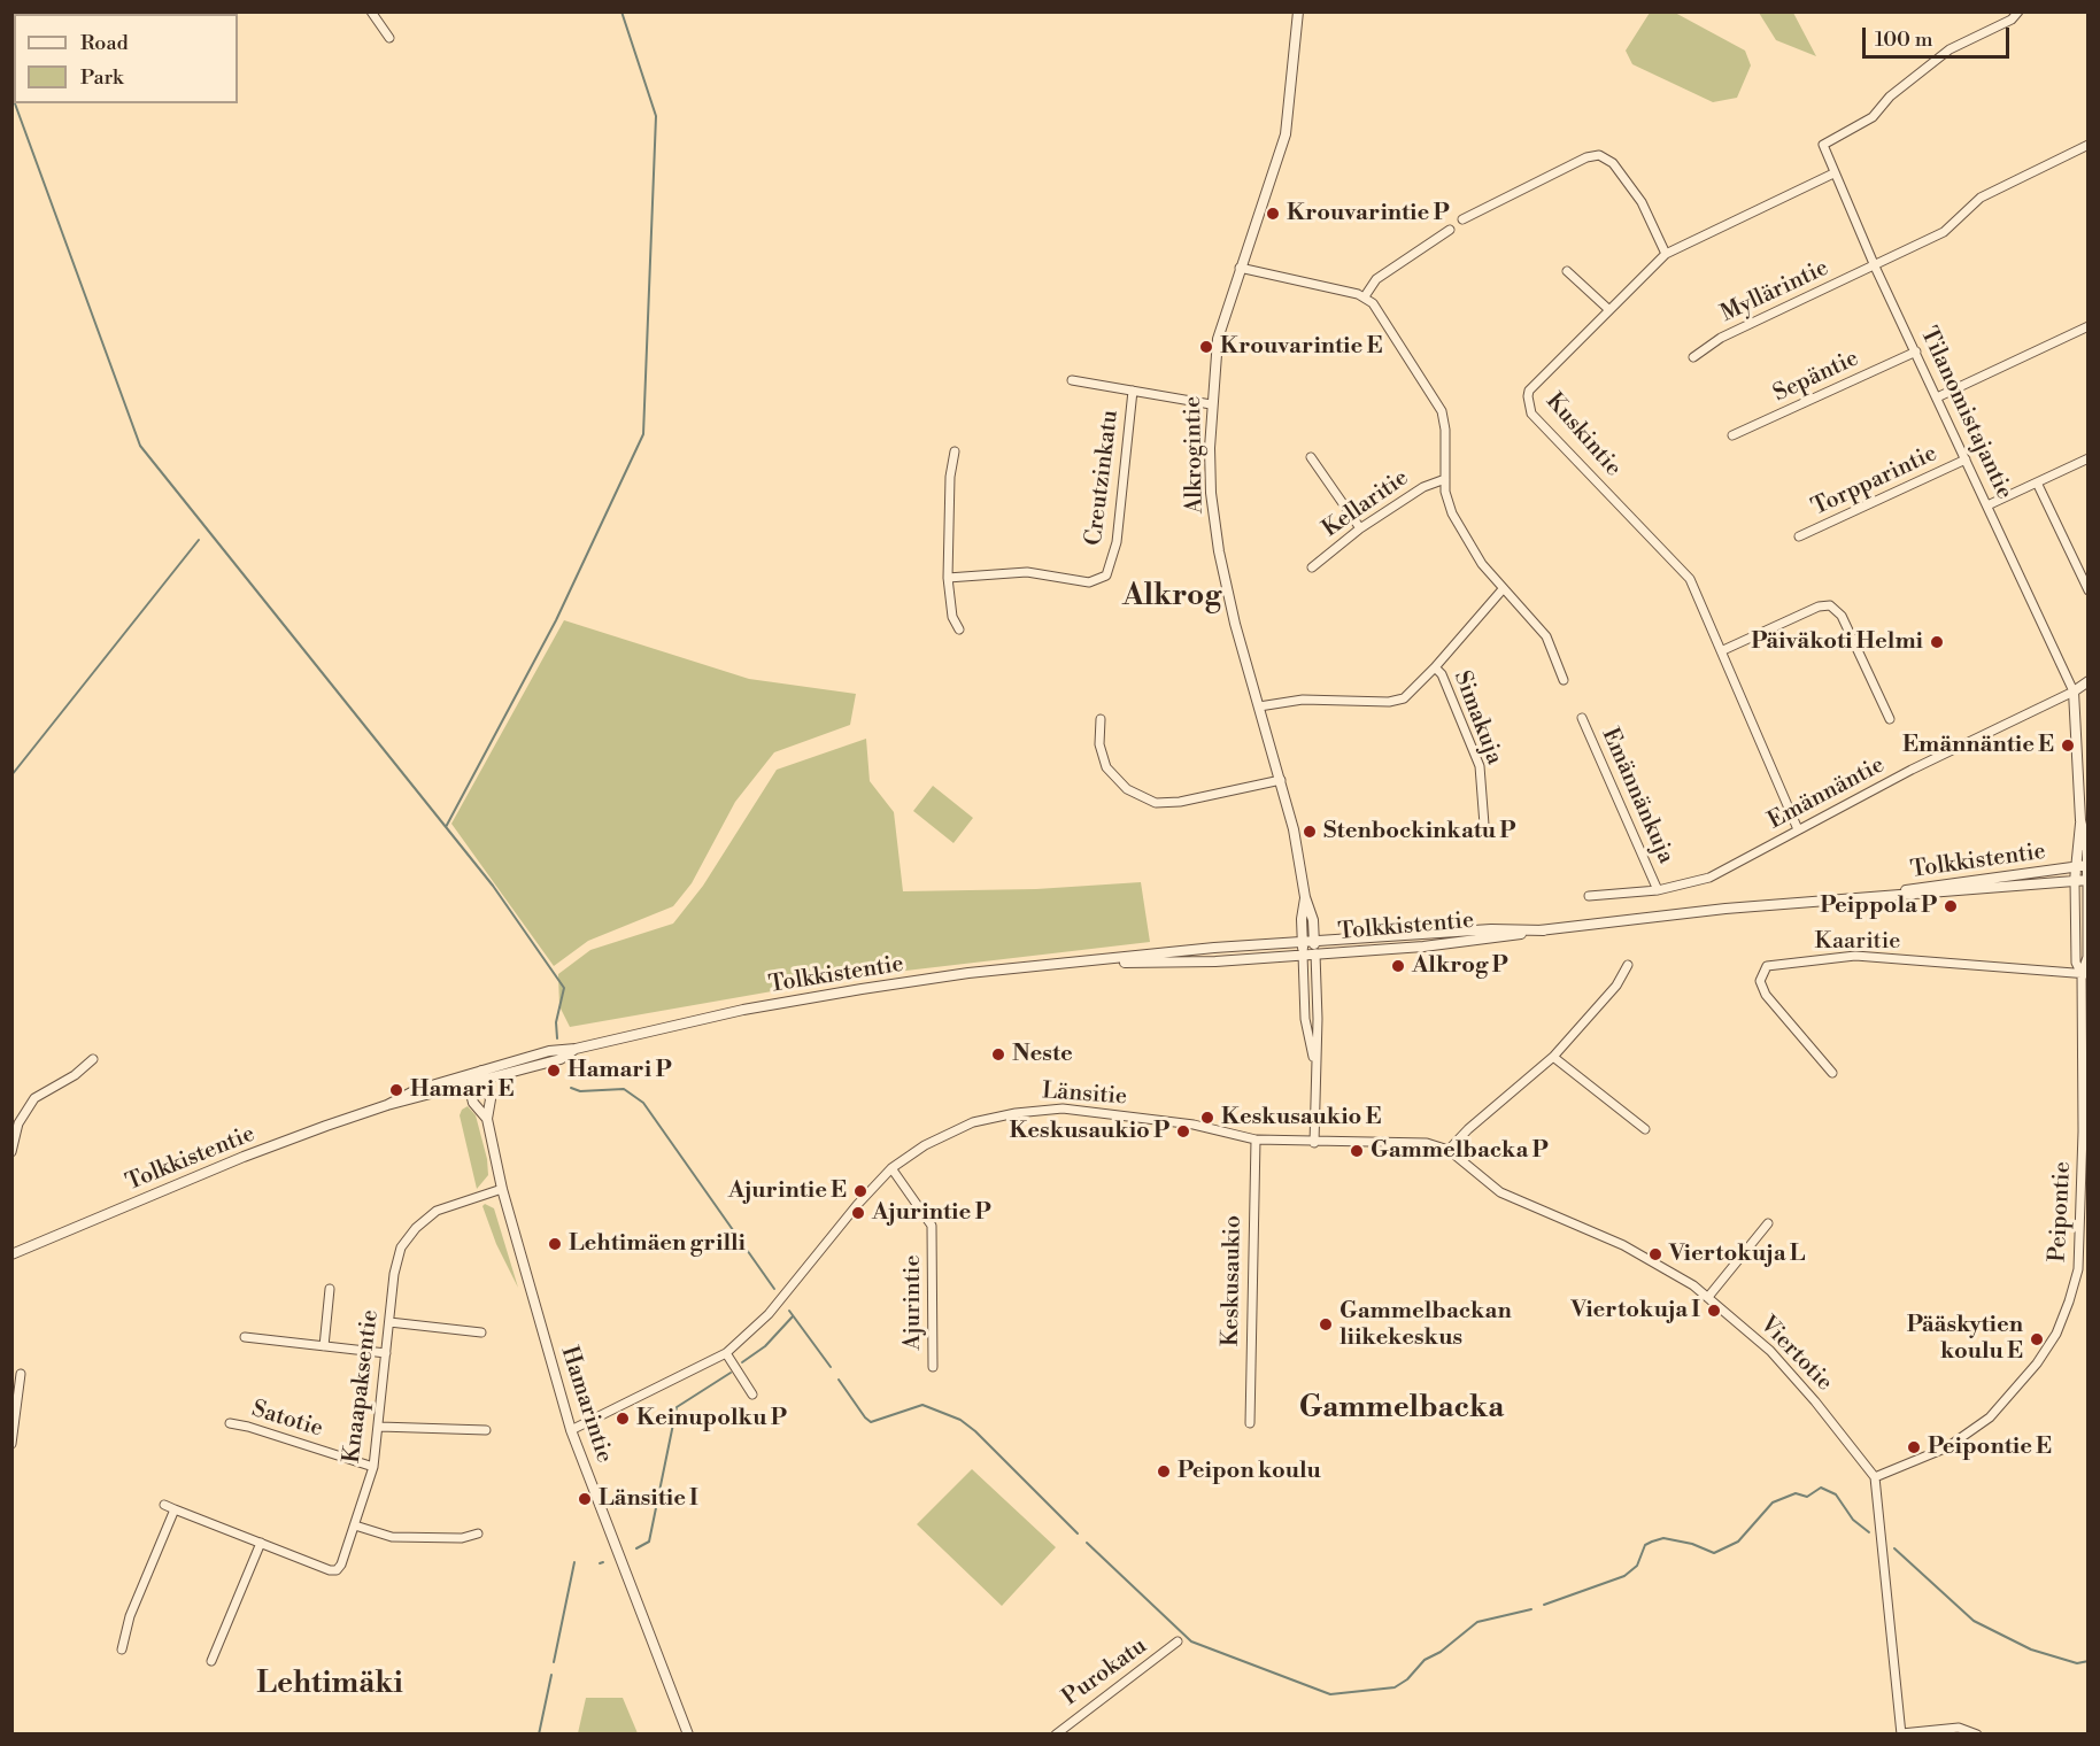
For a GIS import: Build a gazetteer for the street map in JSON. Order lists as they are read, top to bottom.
{
  "streets": {
    "street": [
      "Myllärintie",
      "Sepäntie",
      "Tilanomistajantie",
      "Kuskintie",
      "Alkrogintie",
      "Creutzinkatu",
      "Torpparintie",
      "Kellaritie",
      "Simakuja",
      "Emännäntie",
      "Emännänkuja",
      "Tolkkistentie",
      "Kaaritie",
      "Länsitie",
      "Peipontie",
      "Keskusaukio",
      "Ajurintie",
      "Viertotie",
      "Knaapaksentie",
      "Hamarintie",
      "Satotie",
      "Purokatu"
    ]
  },
  "crossings": [
    ["Myllärintie", "Tilanomistajantie"],
    ["Sepäntie", "Tilanomistajantie"],
    ["Tilanomistajantie", "Kuskintie"],
    ["Tilanomistajantie", "Torpparintie"],
    ["Tilanomistajantie", "Emännäntie"],
    ["Kuskintie", "Emännäntie"],
    ["Alkrogintie", "Tolkkistentie"],
    ["Emännäntie", "Emännänkuja"],
    ["Tolkkistentie", "Peipontie"],
    ["Tolkkistentie", "Hamarintie"],
    ["Kaaritie", "Peipontie"],
    ["Länsitie", "Keskusaukio"],
    ["Länsitie", "Ajurintie"],
    ["Länsitie", "Viertotie"],
    ["Länsitie", "Hamarintie"],
    ["Peipontie", "Viertotie"],
    ["Knaapaksentie", "Hamarintie"],
    ["Knaapaksentie", "Satotie"]
  ],
  "districts": ["Alkrog", "Gammelbacka", "Lehtimäki"],
  "places": [
    "Krouvarintie P",
    "Krouvarintie E",
    "Päiväkoti Helmi",
    "Emännäntie E",
    "Stenbockinkatu P",
    "Peippola P",
    "Alkrog P",
    "Neste",
    "Hamari P",
    "Hamari E",
    "Keskusaukio E",
    "Keskusaukio P",
    "Gammelbacka P",
    "Ajurintie E",
    "Ajurintie P",
    "Lehtimäen grilli",
    "Viertokuja L",
    "Viertokuja I",
    "Gammelbackan liikekeskus",
    "Pääskytien koulu E",
    "Keinupolku P",
    "Peipontie E",
    "Peipon koulu",
    "Länsitie I"
  ],
  "legend": ["Road", "Park"],
  "scale_bar": "100 m"
}
